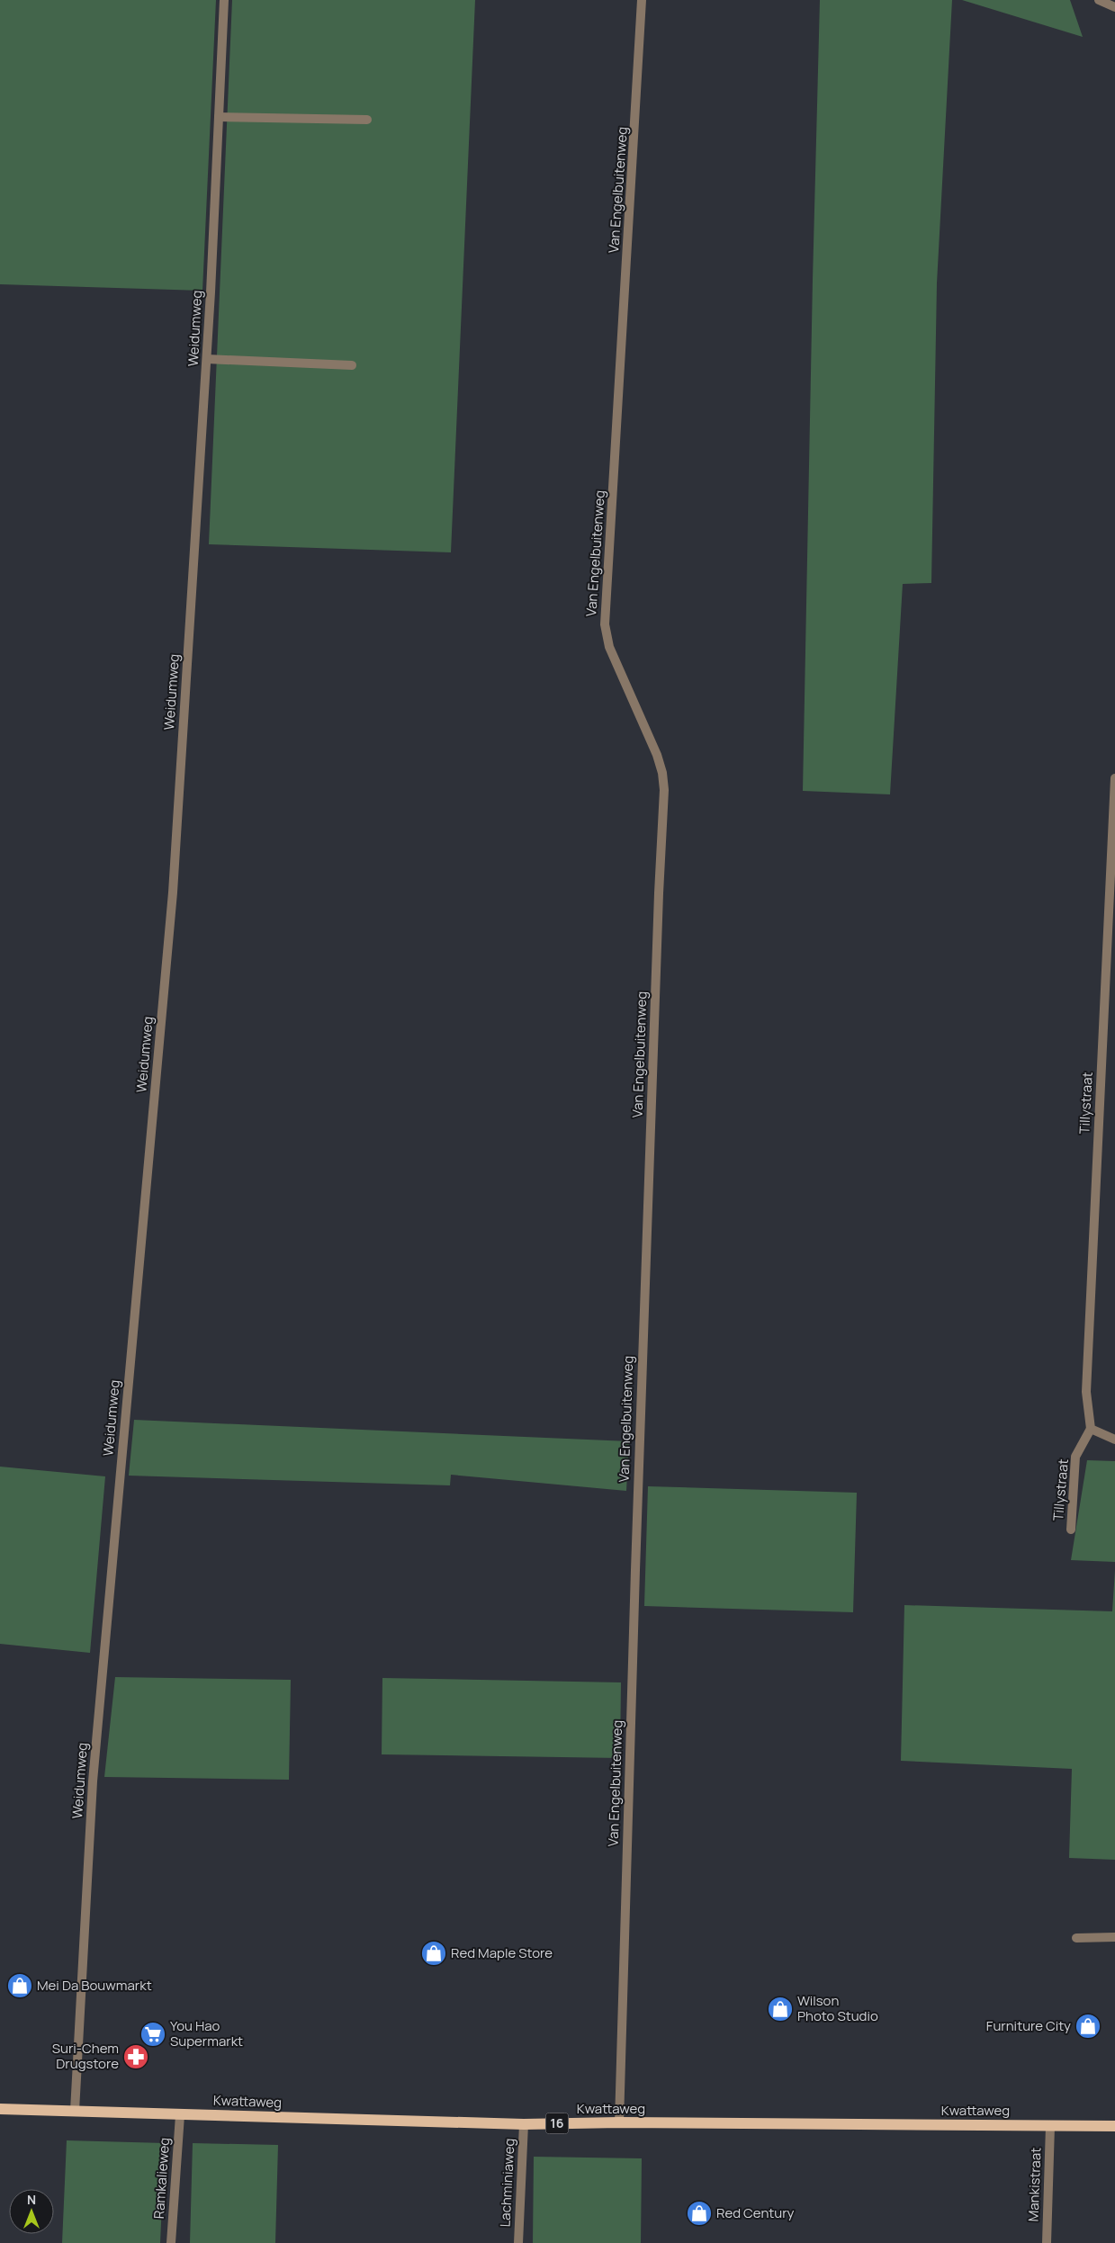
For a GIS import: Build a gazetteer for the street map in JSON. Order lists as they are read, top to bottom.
{
  "streets": {
    "main road": ["Kwattaweg", "16"],
    "street": [
      "Van Engelbuitenweg",
      "Weidumweg",
      "Tillystraat",
      "Ramkalieweg",
      "Lachminiaweg",
      "Mankistraat"
    ]
  },
  "crossings": [
    ["Van Engelbuitenweg", "Kwattaweg"],
    ["Weidumweg", "Kwattaweg"],
    ["Kwattaweg", "Ramkalieweg"],
    ["Kwattaweg", "Lachminiaweg"],
    ["Kwattaweg", "Mankistraat"]
  ],
  "places": {
    "shop": [
      "Red Maple Store",
      "Mei Da Bouwmarkt",
      "Wilson Photo Studio",
      "Furniture City",
      "Red Century"
    ],
    "supermarket": ["You Hao Supermarkt"],
    "pharmacy": ["Suri-Chem Drugstore"]
  },
  "north": "top"
}
